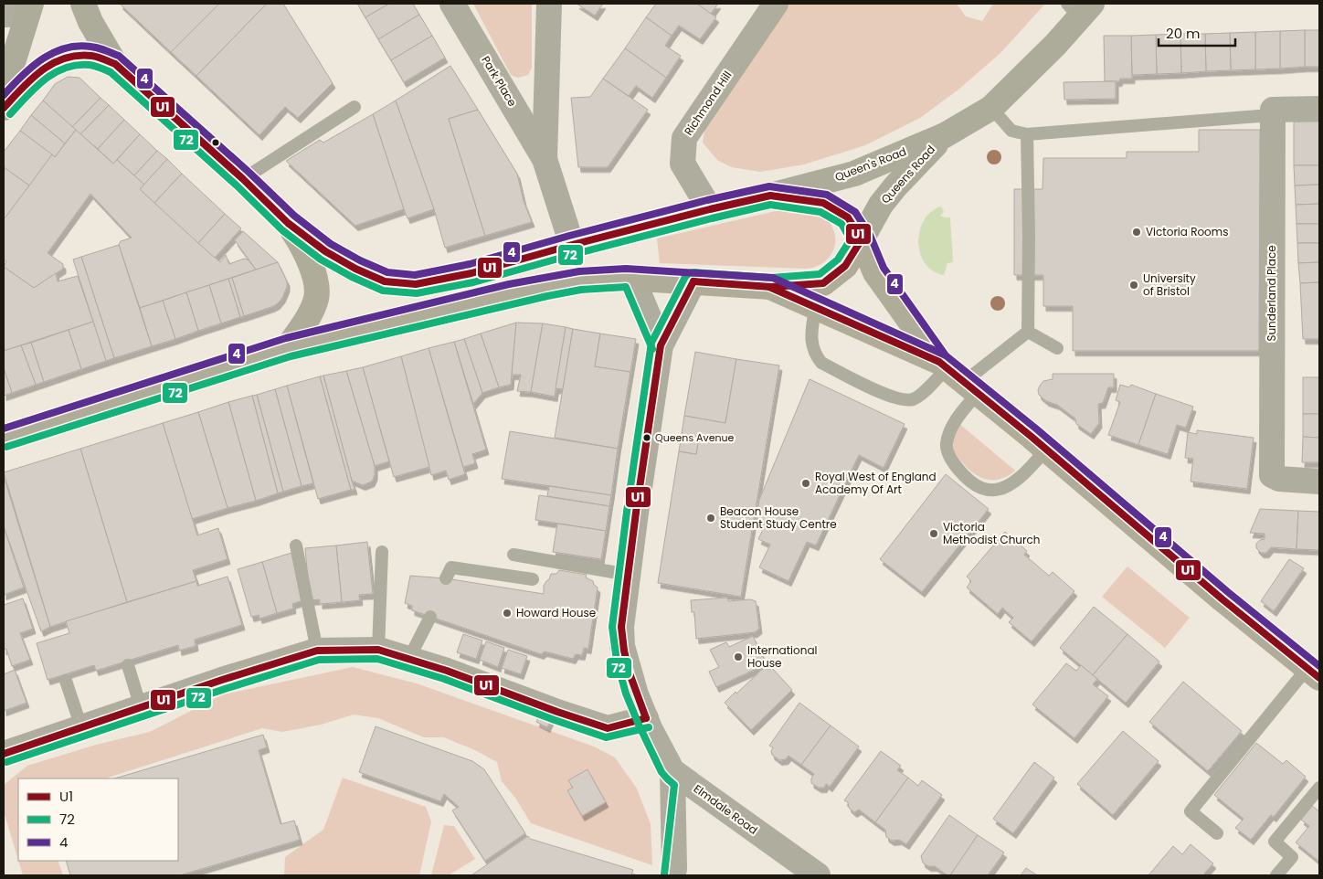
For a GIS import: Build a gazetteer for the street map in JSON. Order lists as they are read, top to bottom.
{
  "streets": {
    "main road": ["Queen's Road", "Queens Road"],
    "street": [
      "Park Place",
      "Richmond Hill",
      "Sunderland Place",
      "Elmdale Road"
    ]
  },
  "crossings": [
    ["Park Place", "Queen's Road"],
    ["Richmond Hill", "Queen's Road"],
    ["Queen's Road", "Queens Road"]
  ],
  "places": [
    "Victoria Rooms",
    "University of Bristol",
    "Queens Avenue",
    "Royal West of England Academy Of Art",
    "Beacon House Student Study Centre",
    "Victoria Methodist Church",
    "Howard House",
    "International House"
  ],
  "lines": ["transit line 4", "transit line U1", "transit line 72"],
  "legend": ["U1", "72", "4"],
  "scale_bar": "20 m"
}
